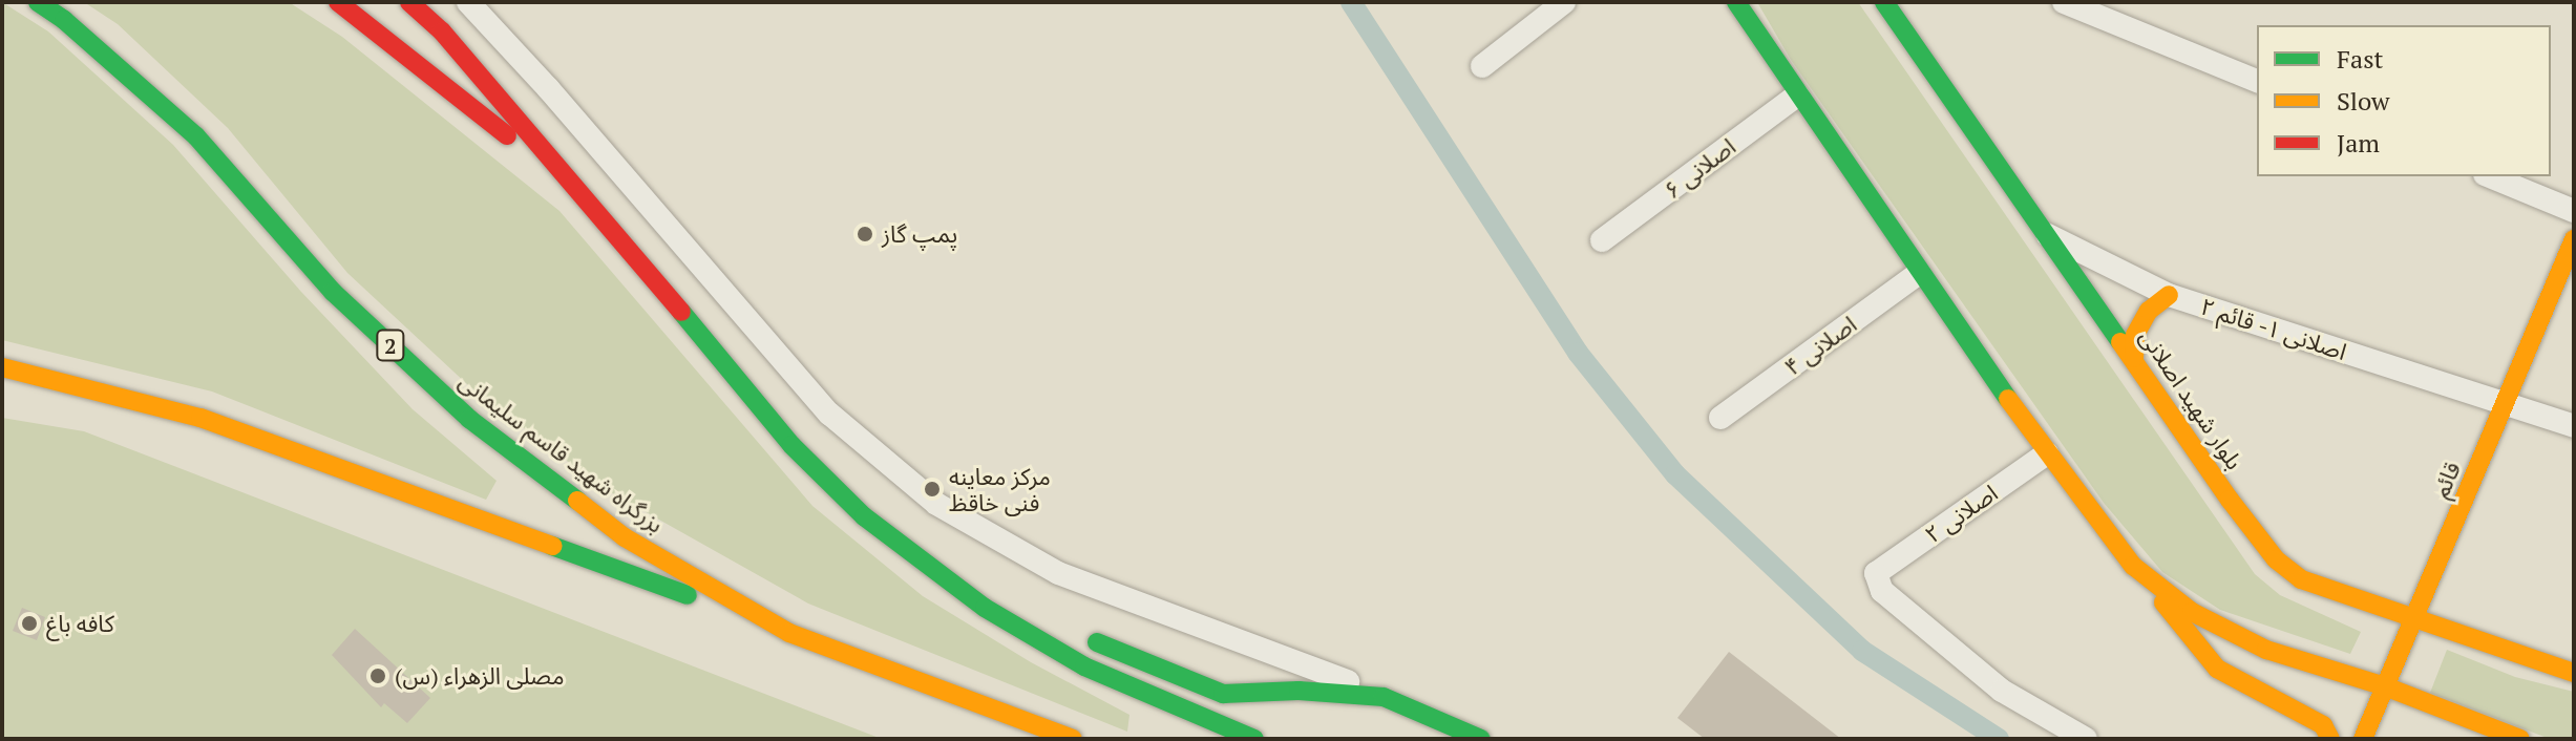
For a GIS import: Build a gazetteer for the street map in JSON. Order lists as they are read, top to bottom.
{
  "streets": {
    "main road": [
      "2",
      "بلوار شهید اصلانی",
      "بزرگراه شهید قاسم سلیمانی",
      "قائم"
    ],
    "street": [
      "اصلانی ۶",
      "اصلانی ۱- قائم ۲",
      "اصلانی ۴",
      "اصلانی ۲"
    ]
  },
  "crossings": [
    ["اصلانی ۱- قائم ۲", "بلوار شهید اصلانی"],
    ["اصلانی ۱- قائم ۲", "قائم"],
    ["بلوار شهید اصلانی", "قائم"]
  ],
  "places": [
    "پمپ گاز",
    "مرکز معاینه فنی خاقظ",
    "کافه باغ",
    "مصلی الزهراء (س)"
  ],
  "legend": ["Fast", "Slow", "Jam"]
}
